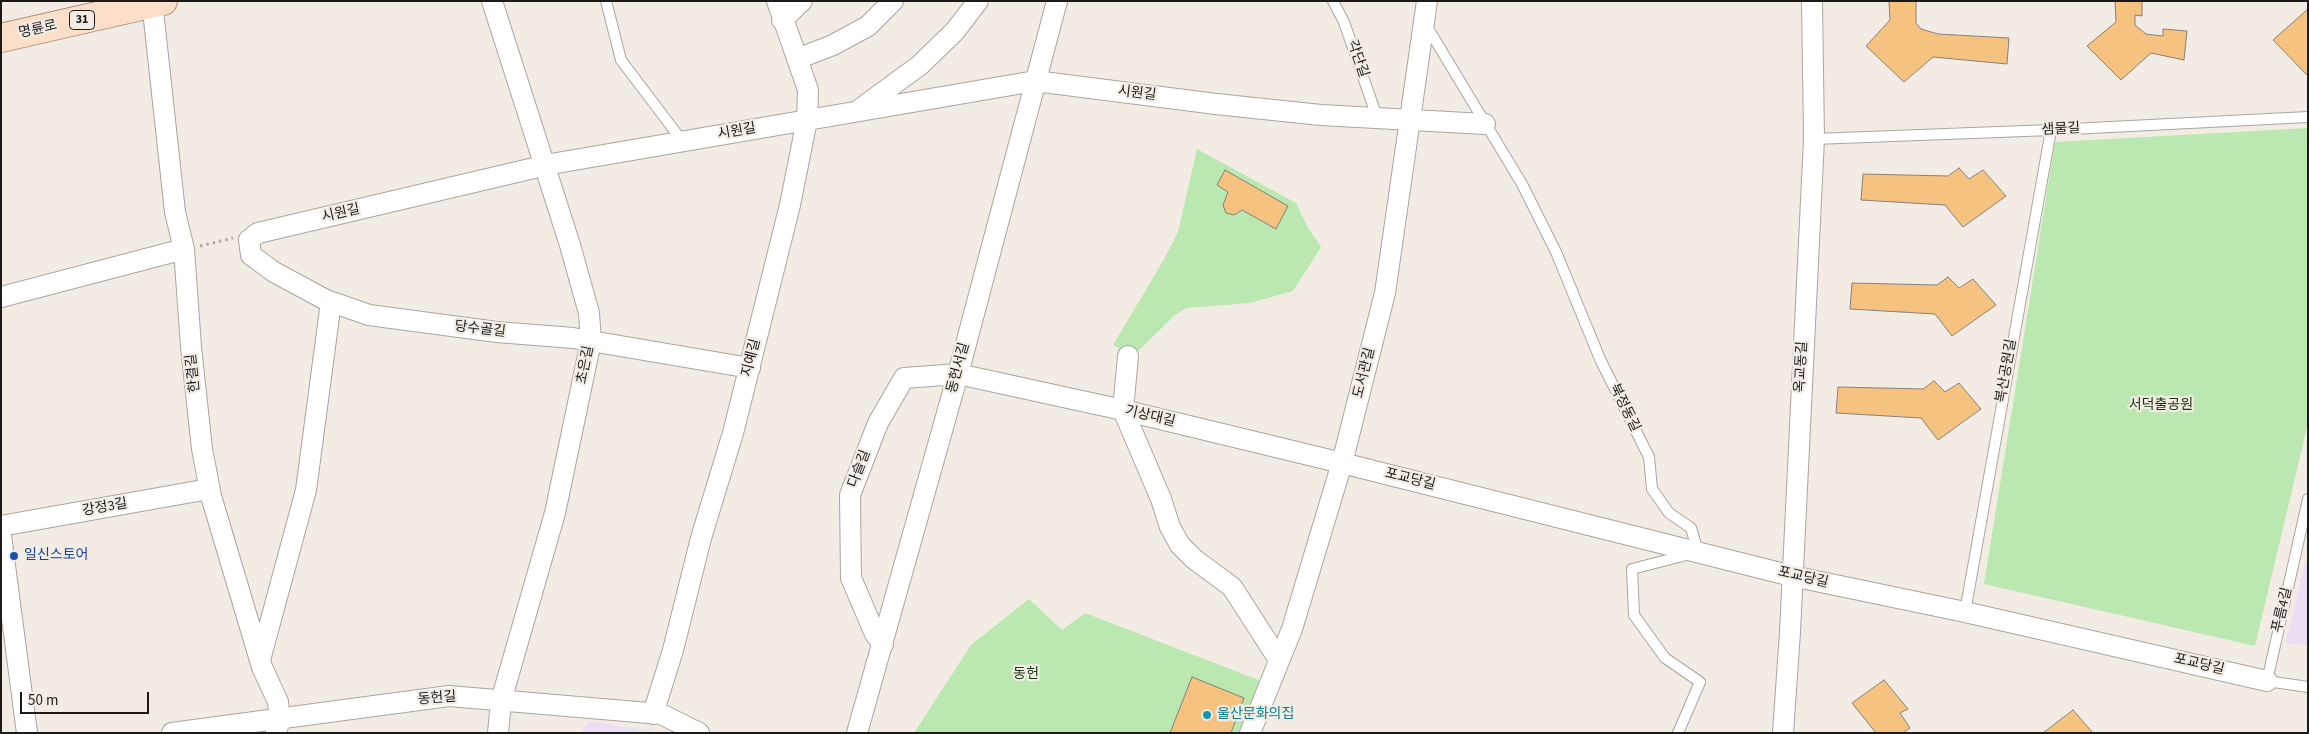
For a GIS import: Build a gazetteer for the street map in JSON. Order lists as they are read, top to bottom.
{
  "streets": {
    "main road": ["31", "명륜로"],
    "street": [
      "시원길",
      "당수골길",
      "지예길",
      "초은길",
      "옥교동길",
      "동헌서길",
      "한결길",
      "도서관길",
      "기상대길",
      "다슬길",
      "포교당길",
      "강정3길",
      "동헌길"
    ],
    "lane": [
      "각단길",
      "샘물길",
      "복산공원길",
      "북정동길",
      "푸름4길"
    ]
  },
  "crossings": [
    ["명륜로", "한결길"],
    ["각단길", "시원길"],
    ["시원길", "당수골길"],
    ["시원길", "지예길"],
    ["시원길", "초은길"],
    ["시원길", "동헌서길"],
    ["시원길", "도서관길"],
    ["시원길", "북정동길"],
    ["샘물길", "옥교동길"],
    ["샘물길", "복산공원길"],
    ["당수골길", "지예길"],
    ["당수골길", "초은길"],
    ["지예길", "동헌길"],
    ["초은길", "동헌길"],
    ["옥교동길", "포교당길"],
    ["동헌서길", "기상대길"],
    ["동헌서길", "다슬길"],
    ["복산공원길", "포교당길"],
    ["한결길", "강정3길"],
    ["한결길", "동헌길"],
    ["도서관길", "북정동길"],
    ["도서관길", "기상대길"],
    ["도서관길", "포교당길"],
    ["북정동길", "포교당길"],
    ["기상대길", "다슬길"],
    ["기상대길", "포교당길"],
    ["포교당길", "푸름4길"]
  ],
  "parks": ["서덕출공원", "동헌"],
  "places": ["일신스토어", "울산문화의집"],
  "scale_bar": "50 m"
}
